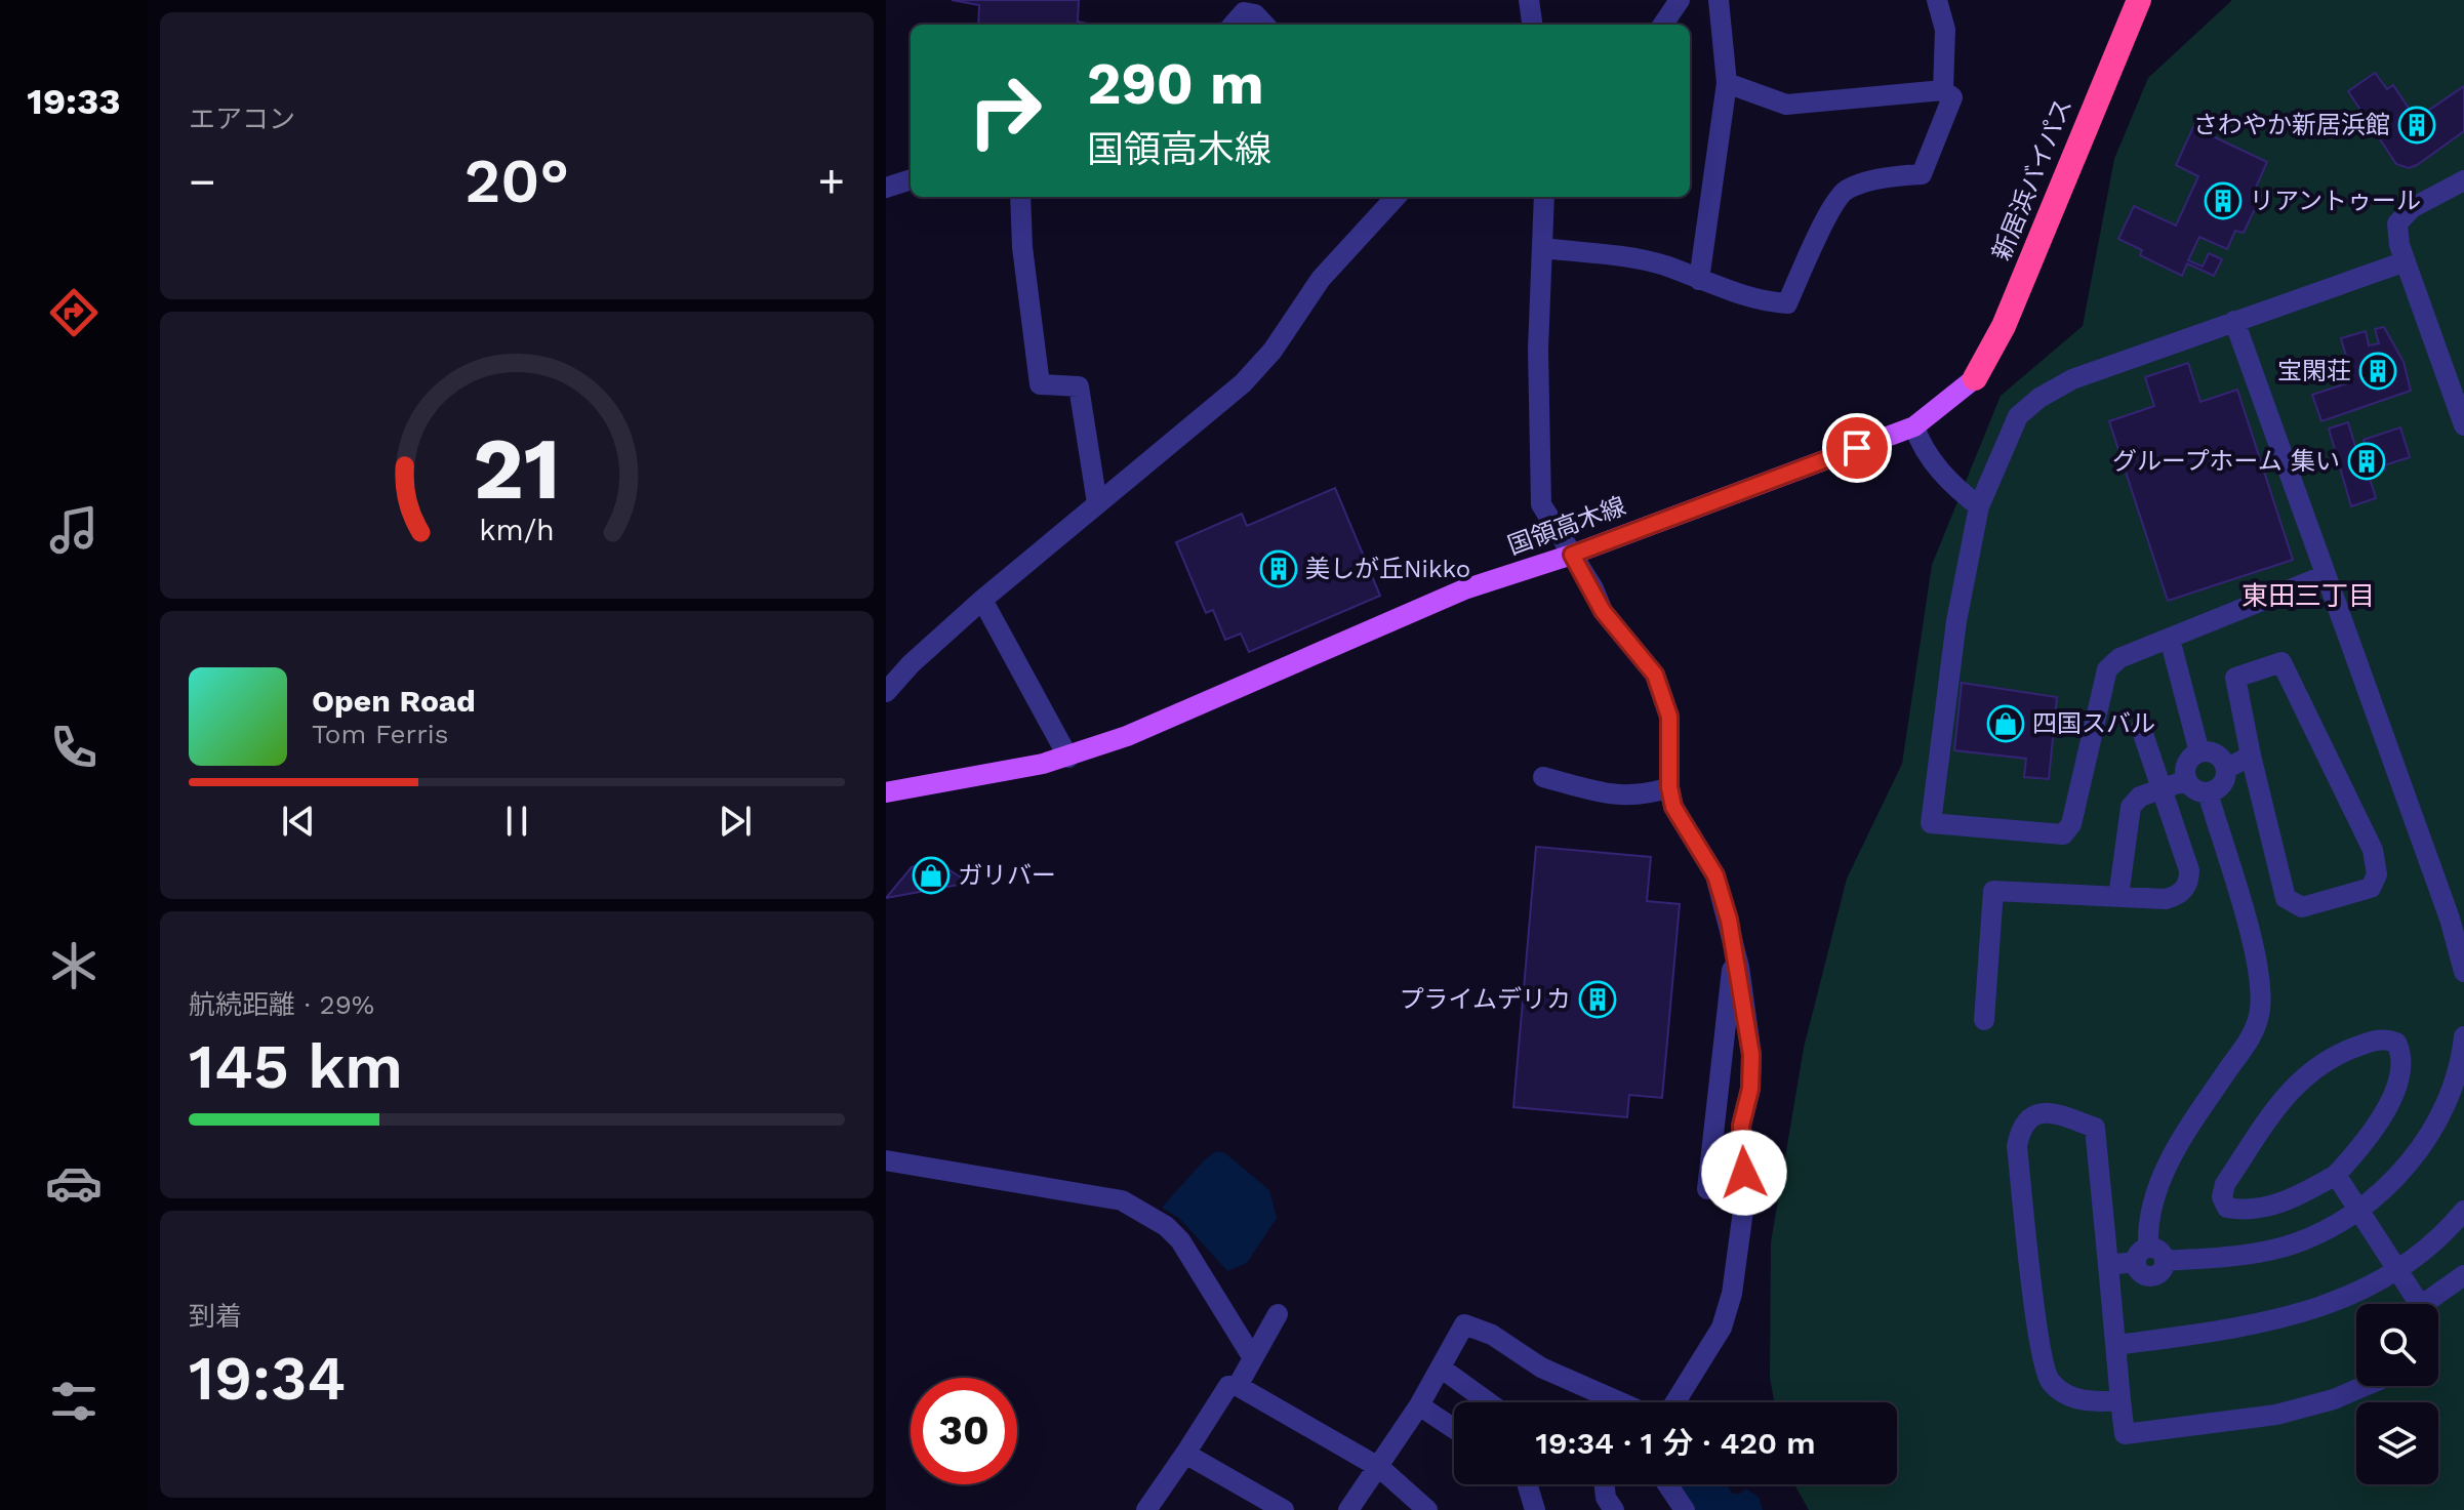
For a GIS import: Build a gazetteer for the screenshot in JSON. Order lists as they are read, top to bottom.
{
  "streets": {
    "highway": ["新居浜バイパス"],
    "main road": ["国領高木線"]
  },
  "crossings": [
    ["新居浜バイパス", "国領高木線"]
  ],
  "districts": ["東田三丁目"],
  "places": {
    "building": [
      "さわやか新居浜館",
      "リアントゥール",
      "宝閑荘",
      "グループホーム 集い",
      "美しが丘Nikko",
      "プライムデリカ"
    ],
    "shop": ["四国スバル", "ガリバー"]
  },
  "page": {
    "tabs": "19:33",
    "tile": [
      "エアコン",
      ["航続距離 · 29%", "145 km"],
      ["到着", "19:34"]
    ],
    "turn": ["290 m", "国領高木線"],
    "heat": ["−", "20°", "+"],
    "song": ["Open Road", "Tom Ferris"],
    "limit": "30",
    "trip": "19:34 · 1 分 · 420 m",
    "gauge": ["21", "km/h"]
  }
}
